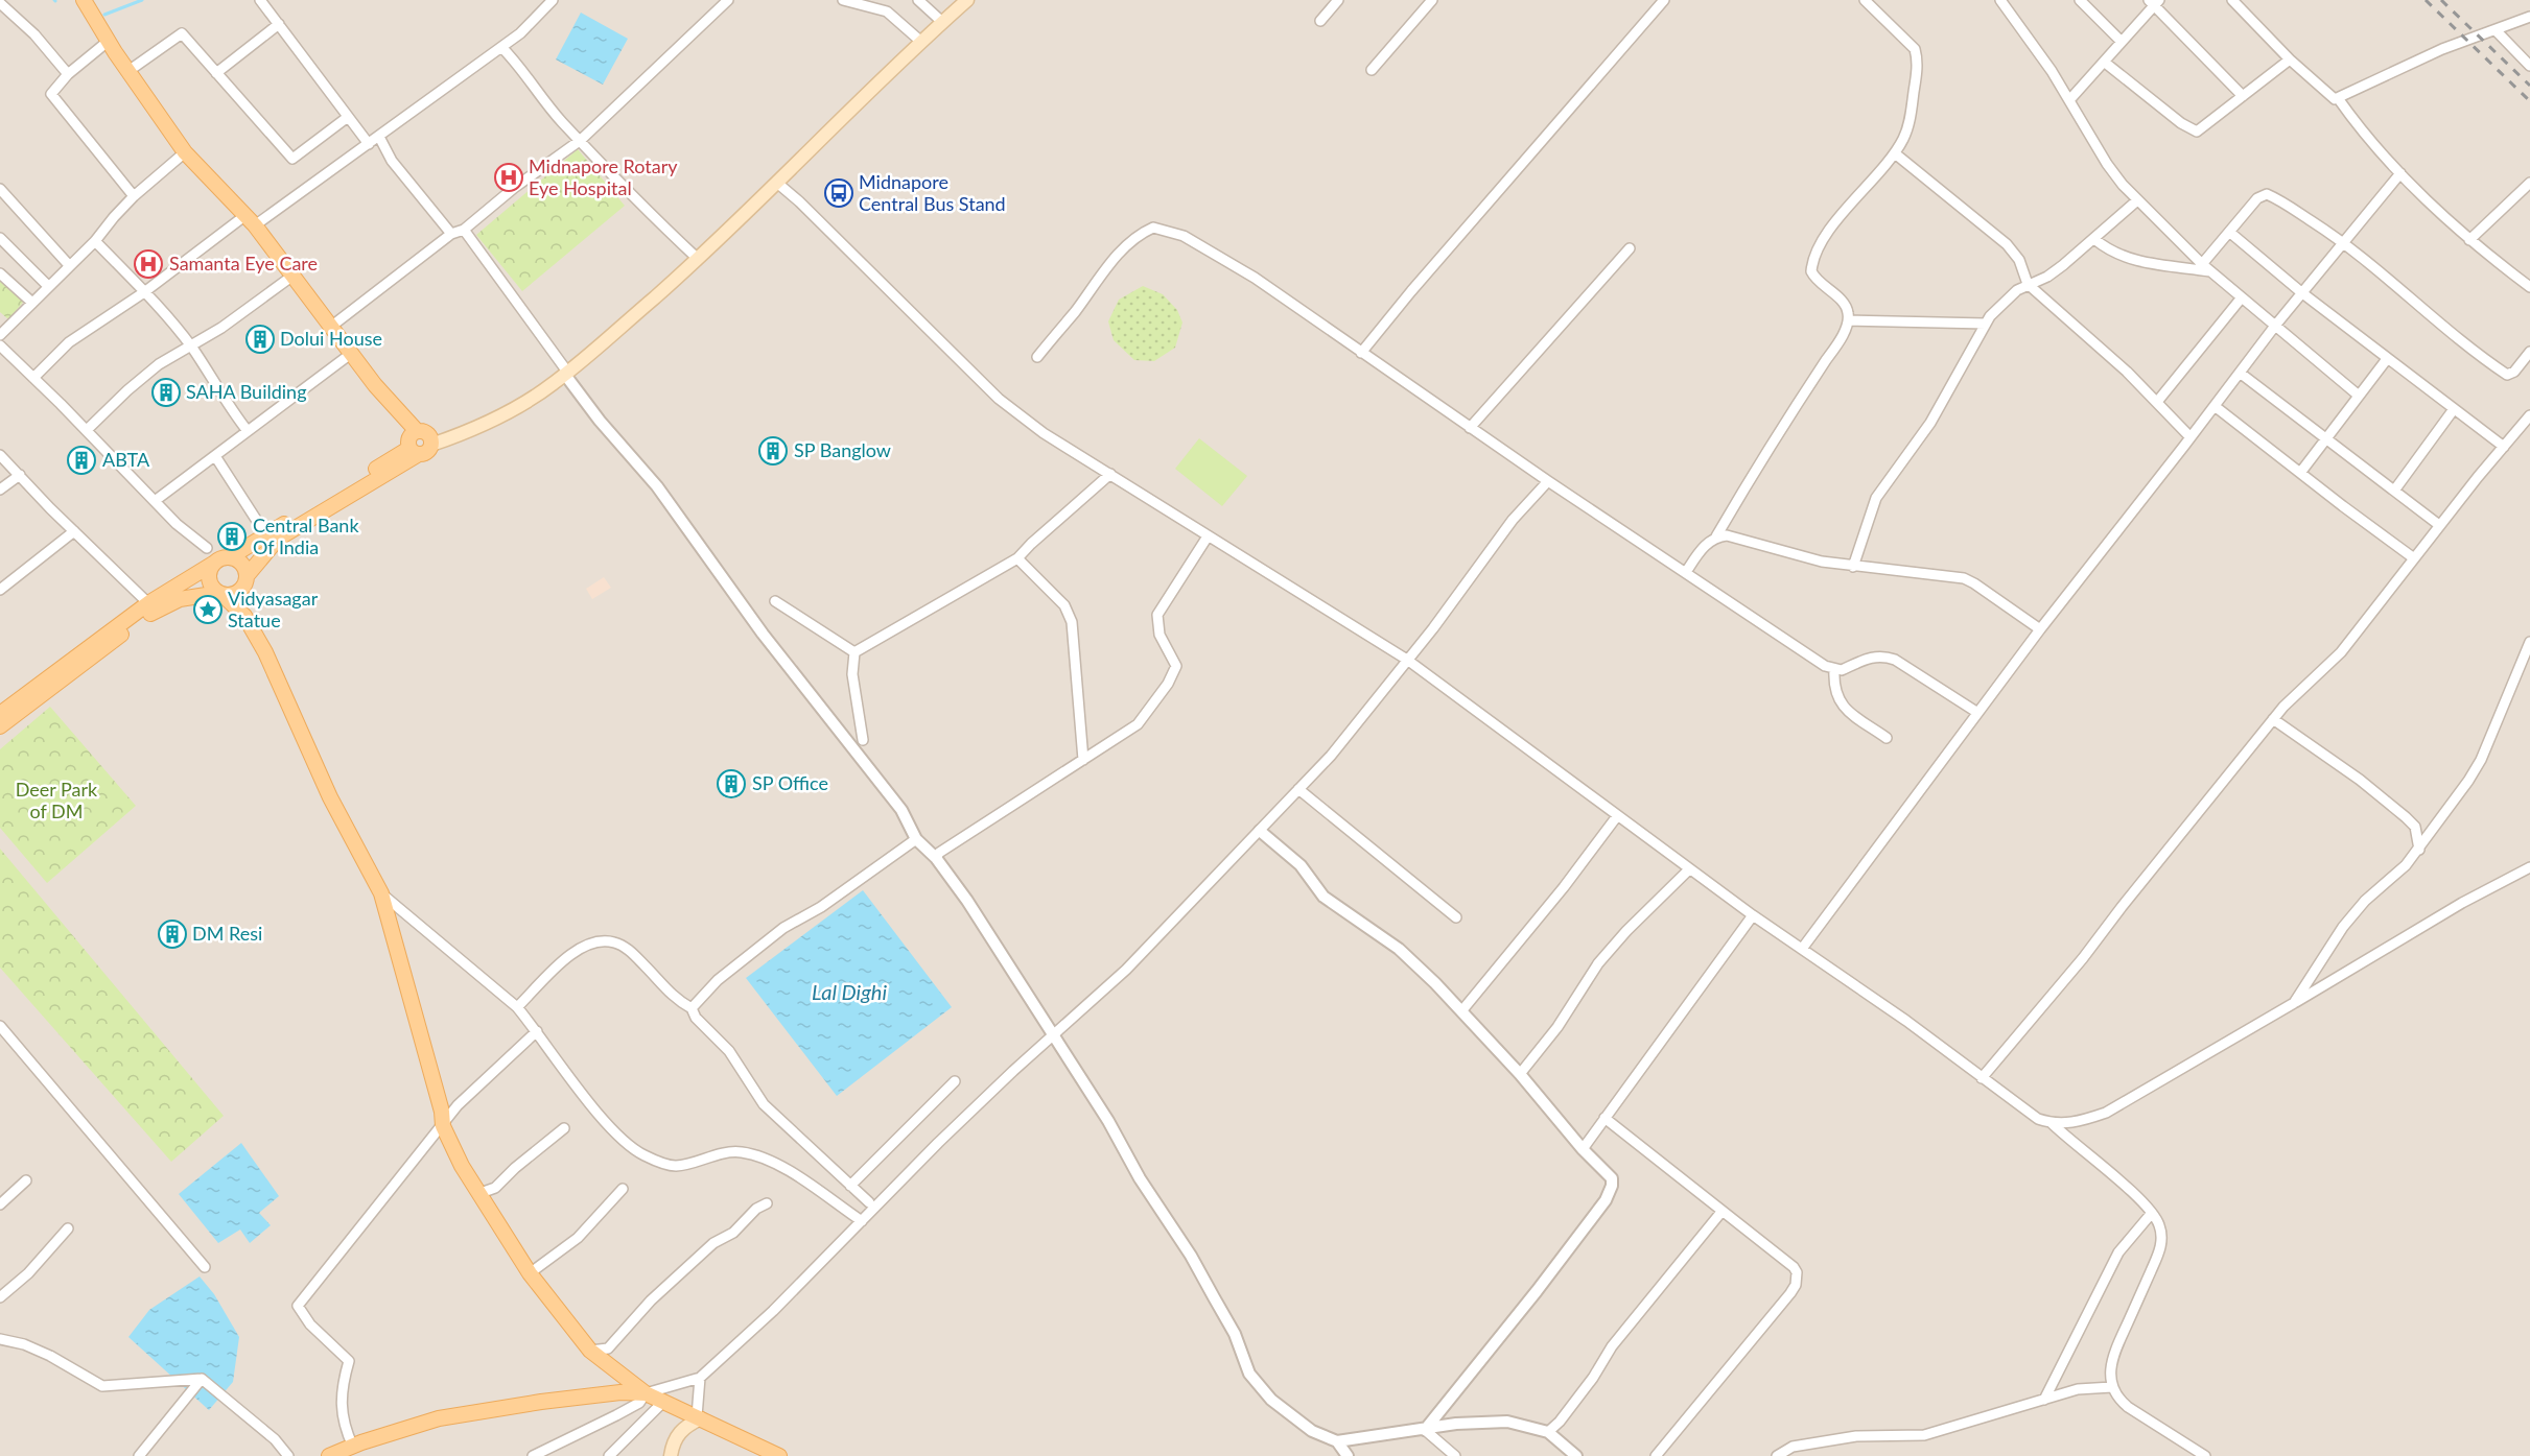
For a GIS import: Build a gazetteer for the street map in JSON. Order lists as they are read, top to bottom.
{
  "water": ["Lal Dighi"],
  "parks": ["Deer Park of DM"],
  "places": {
    "hospital": ["Midnapore Rotary Eye Hospital", "Samanta Eye Care"],
    "bus stop": ["Midnapore Central Bus Stand"],
    "building": [
      "Dolui House",
      "SAHA Building",
      "SP Banglow",
      "ABTA",
      "Central Bank Of India",
      "SP Office",
      "DM Resi"
    ],
    "place": ["Vidyasagar Statue"]
  }
}
